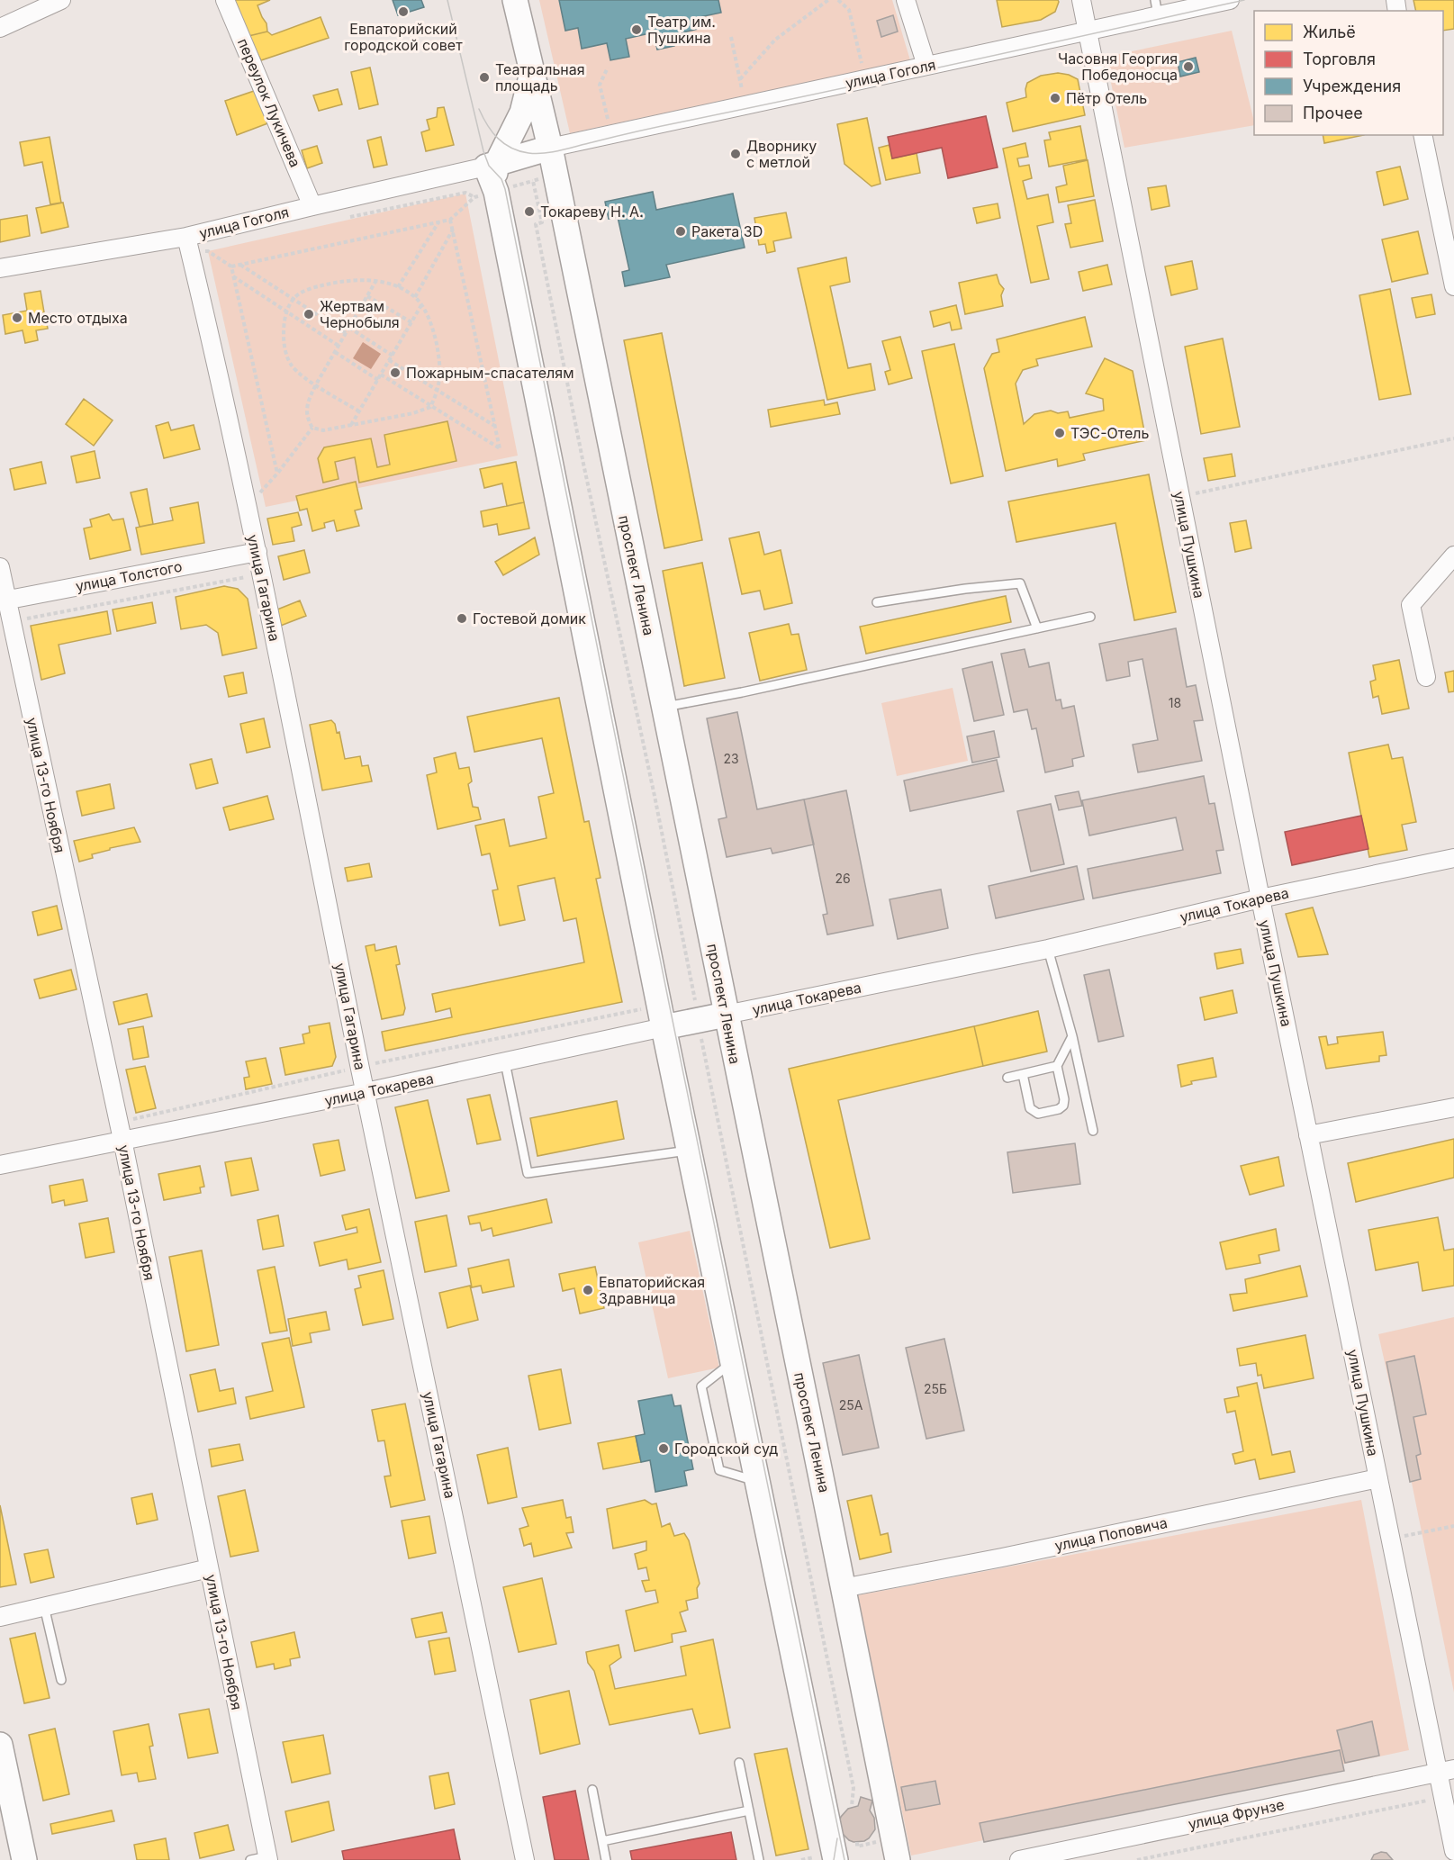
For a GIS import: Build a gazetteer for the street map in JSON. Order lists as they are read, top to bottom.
{
  "streets": {
    "street": [
      "улица Гоголя",
      "переулок Лукичева",
      "улица Пушкина",
      "проспект Ленина",
      "улица Толстого",
      "улица Гагарина",
      "улица 13-го Ноября",
      "улица Токарева",
      "улица Поповича",
      "улица Фрунзе"
    ]
  },
  "crossings": [
    ["улица Гоголя", "переулок Лукичева"],
    ["улица Гоголя", "улица Пушкина"],
    ["улица Гоголя", "проспект Ленина"],
    ["улица Гоголя", "улица Гагарина"],
    ["улица Пушкина", "улица Токарева"],
    ["улица Пушкина", "улица Поповича"],
    ["улица Пушкина", "улица Фрунзе"],
    ["проспект Ленина", "улица Токарева"],
    ["проспект Ленина", "улица Поповича"],
    ["улица Толстого", "улица Гагарина"],
    ["улица Толстого", "улица 13-го Ноября"],
    ["улица Гагарина", "улица Токарева"],
    ["улица 13-го Ноября", "улица Токарева"]
  ],
  "places": [
    "Евпаторийский городской совет",
    "Театр им. Пушкина",
    "Часовня Георгия Победоносца",
    "Театральная площадь",
    "Пётр Отель",
    "Дворнику с метлой",
    "Токареву Н. А.",
    "Ракета 3D",
    "Жертвам Чернобыля",
    "Место отдыха",
    "Пожарным-спасателям",
    "ТЭС-Отель",
    "Гостевой домик",
    "Евпаторийская Здравница",
    "Городской суд"
  ],
  "house_numbers": [
    "18",
    "23",
    "26",
    "25Б",
    "25А"
  ],
  "legend": [
    "Жильё",
    "Торговля",
    "Учреждения",
    "Прочее"
  ]
}
